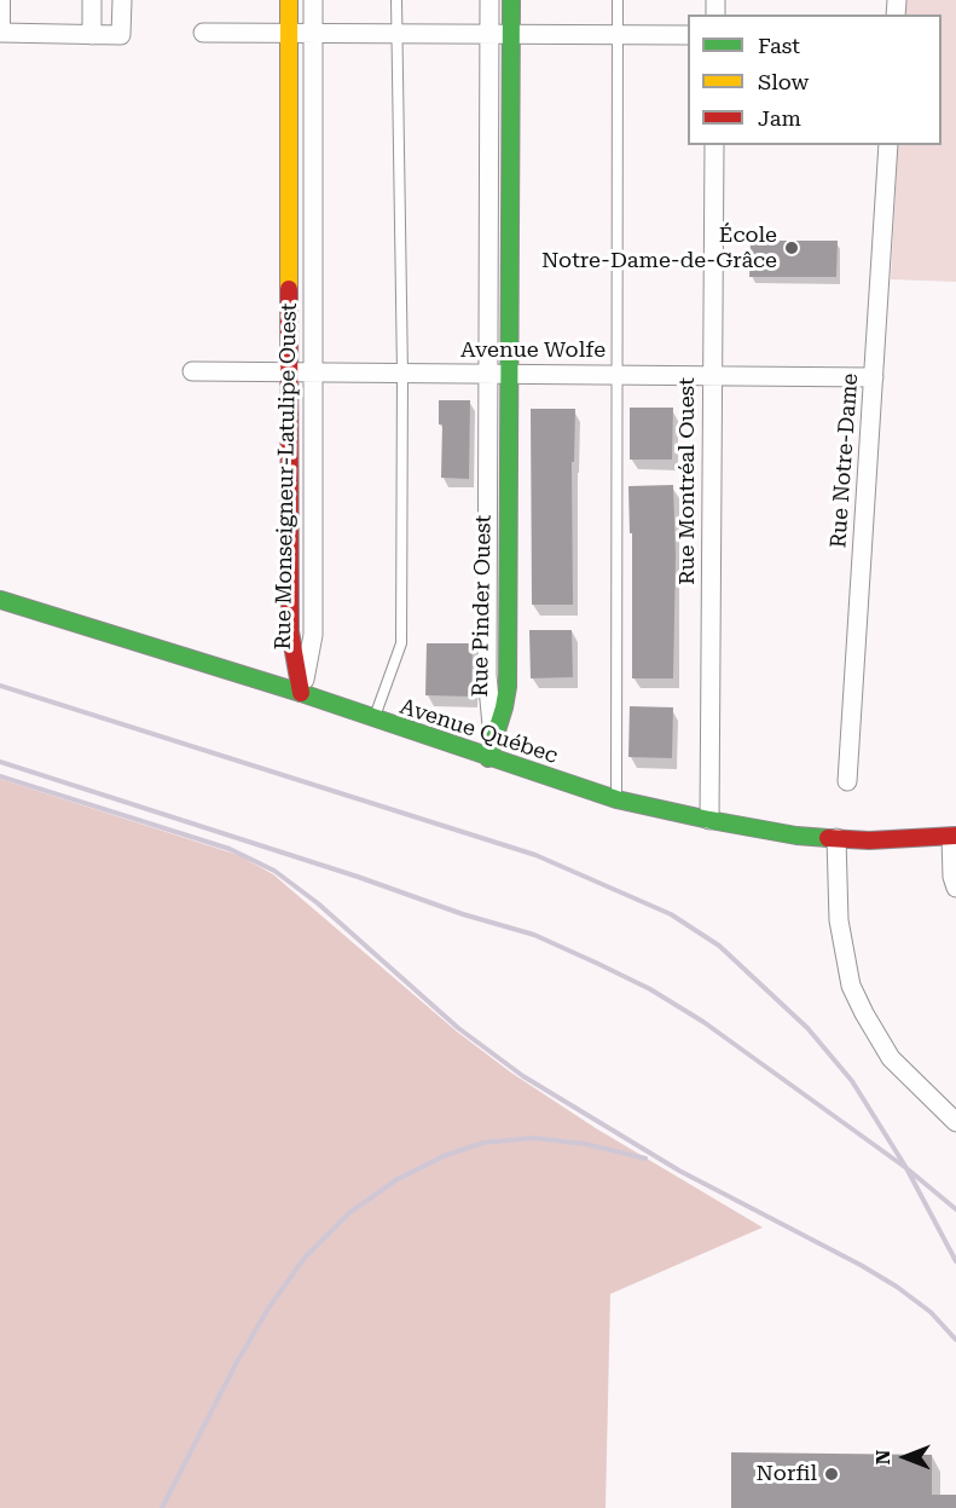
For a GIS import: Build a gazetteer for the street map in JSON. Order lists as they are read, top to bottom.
{
  "streets": {
    "street": [
      "Avenue Wolfe",
      "Rue Notre-Dame",
      "Rue Monseigneur-Latulipe Ouest",
      "Rue Montréal Ouest",
      "Rue Pinder Ouest",
      "Avenue Québec"
    ]
  },
  "crossings": [
    ["Avenue Wolfe", "Rue Notre-Dame"],
    ["Avenue Wolfe", "Rue Monseigneur-Latulipe Ouest"],
    ["Avenue Wolfe", "Rue Montréal Ouest"],
    ["Avenue Wolfe", "Rue Pinder Ouest"],
    ["Rue Monseigneur-Latulipe Ouest", "Avenue Québec"],
    ["Rue Montréal Ouest", "Avenue Québec"],
    ["Rue Pinder Ouest", "Avenue Québec"]
  ],
  "places": ["École Notre-Dame-de-Grâce", "Norfil"],
  "legend": ["Fast", "Slow", "Jam"],
  "north": "left"
}
